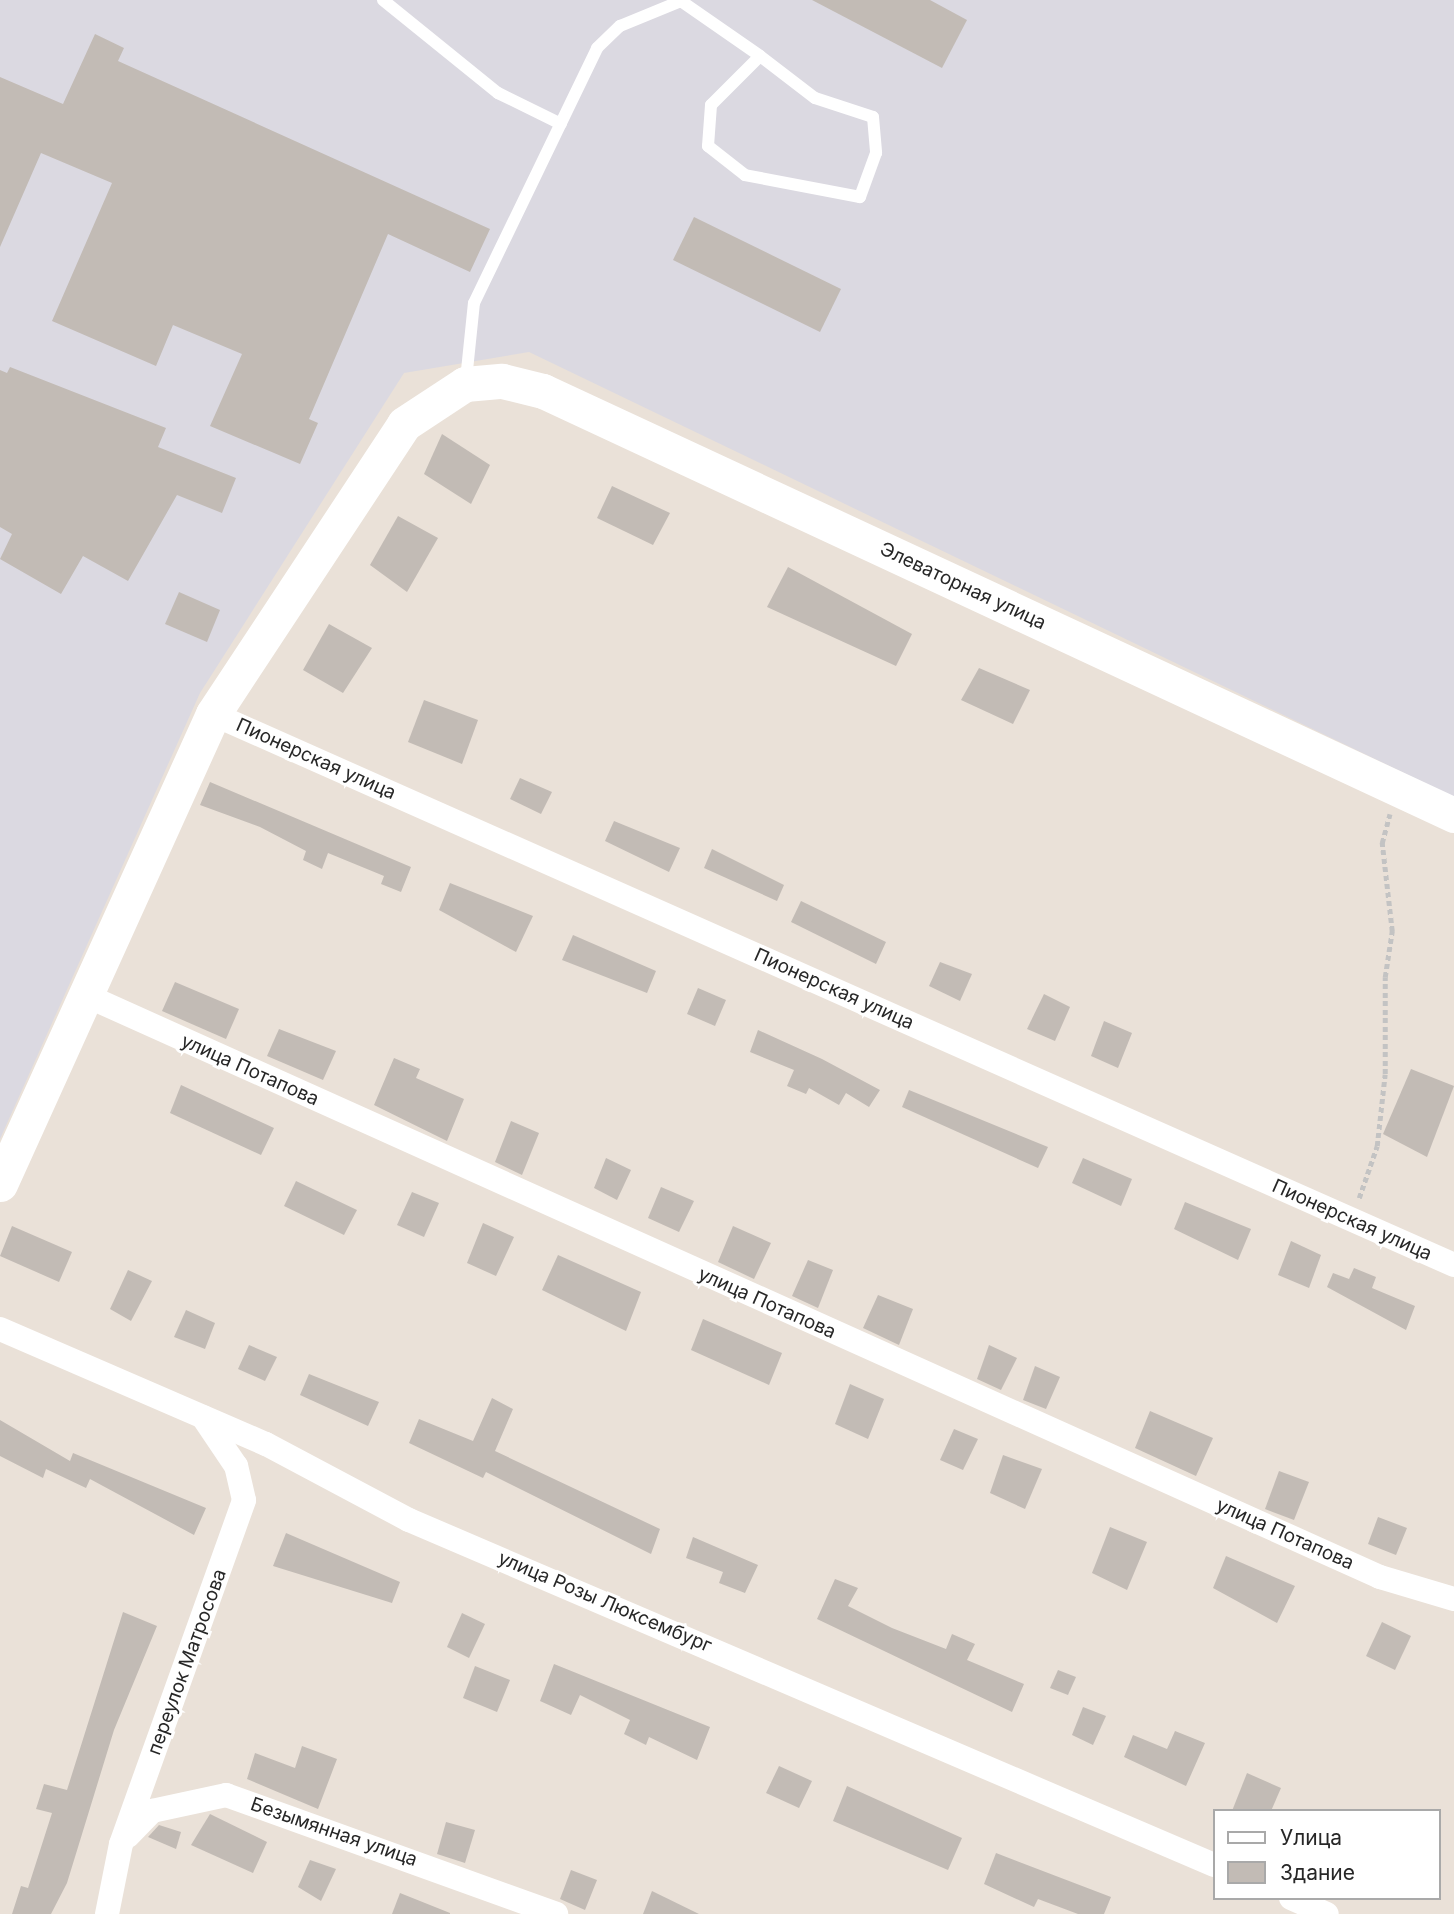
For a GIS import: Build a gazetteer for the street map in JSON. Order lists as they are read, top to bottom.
{
  "streets": {
    "main road": ["Элеваторная улица"],
    "street": [
      "Пионерская улица",
      "улица Потапова",
      "улица Розы Люксембург",
      "переулок Матросова",
      "Безымянная улица"
    ]
  },
  "crossings": [
    ["улица Розы Люксембург", "переулок Матросова"],
    ["переулок Матросова", "Безымянная улица"]
  ],
  "legend": ["Улица", "Здание"]
}
